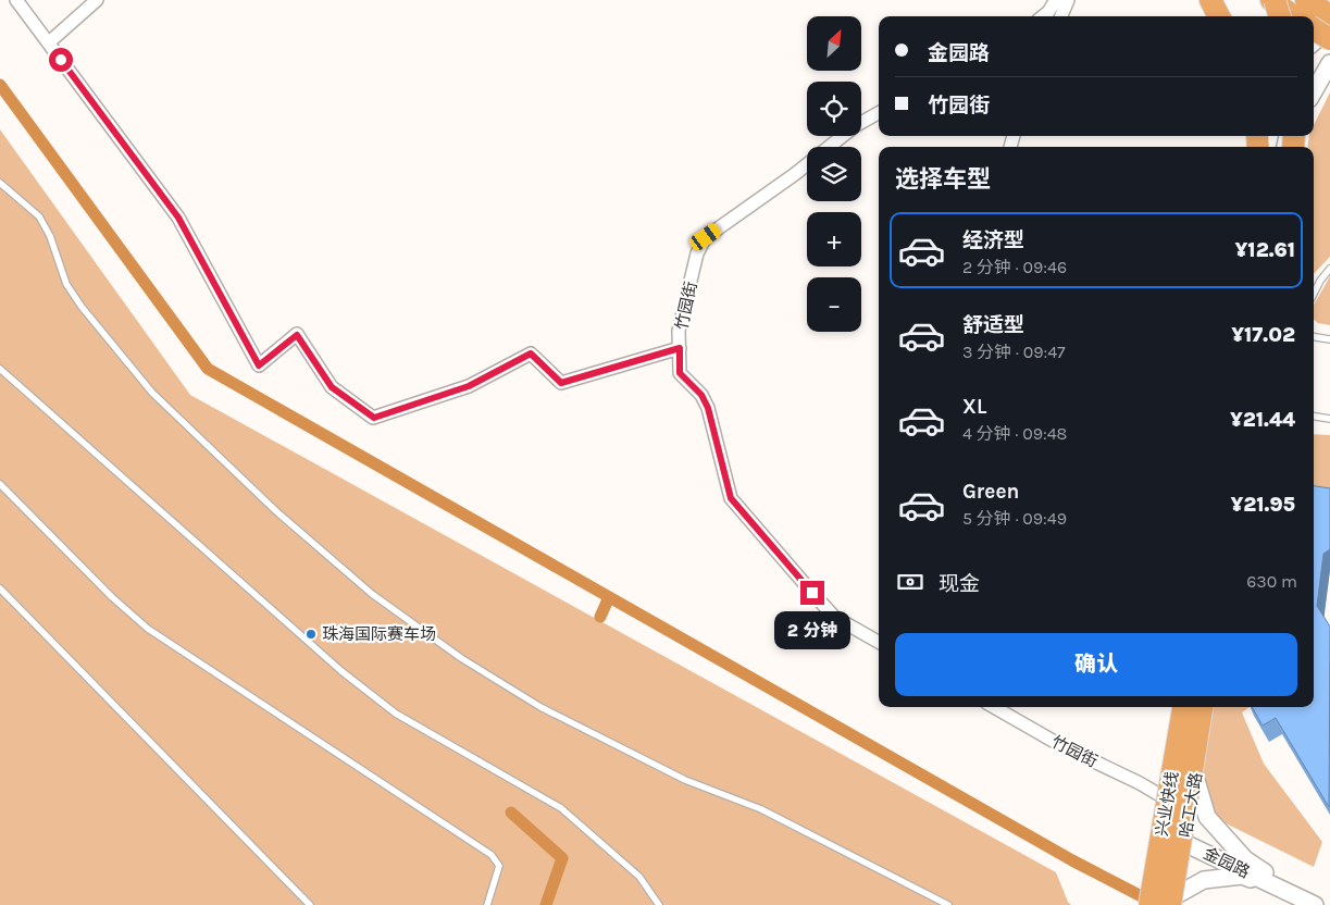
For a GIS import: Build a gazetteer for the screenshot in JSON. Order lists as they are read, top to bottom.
{
  "streets": {
    "highway": ["兴业快线"],
    "street": ["竹园街", "哈工大路", "金园路"]
  },
  "crossings": [
    ["竹园街", "哈工大路"],
    ["竹园街", "金园路"],
    ["兴业快线", "哈工大路"],
    ["哈工大路", "金园路"]
  ],
  "places": ["珠海国际赛车场"],
  "north": "top right",
  "page": {
    "map_buttons": ["+", "−"],
    "banner": ["金园路", "竹园街"],
    "heading": "选择车型",
    "list": [
      {
        "name": "经济型",
        "note": "2 分钟 · 09:46",
        "value": "¥12.61"
      },
      {
        "name": "舒适型",
        "note": "3 分钟 · 09:47",
        "value": "¥17.02"
      },
      {
        "name": "XL",
        "note": "4 分钟 · 09:48",
        "value": "¥21.44"
      },
      {
        "name": "Green",
        "note": "5 分钟 · 09:49",
        "value": "¥21.95"
      }
    ],
    "pay": ["现金", "630 m"],
    "bubble": "2 分钟",
    "buttons": "确认"
  }
}
